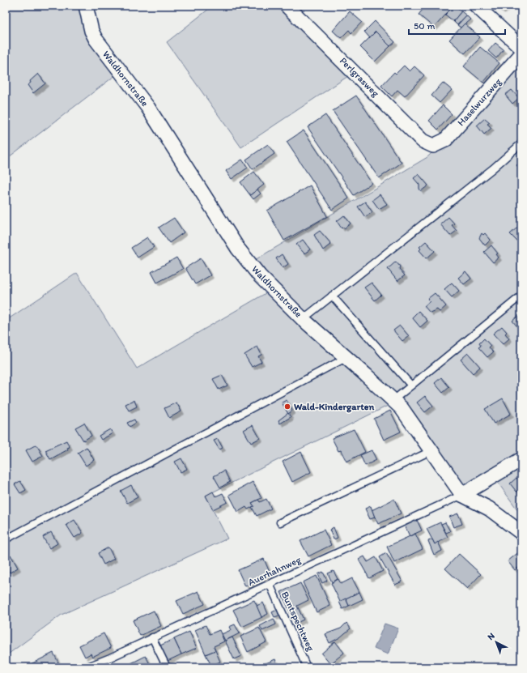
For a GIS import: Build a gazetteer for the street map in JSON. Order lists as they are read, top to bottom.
{
  "streets": {
    "street": ["Perlgrasweg", "Waldhornstraße", "Haselwurzweg"],
    "lane": ["Auerhahnweg", "Buntspechtweg"]
  },
  "crossings": [
    ["Perlgrasweg", "Haselwurzweg"],
    ["Waldhornstraße", "Auerhahnweg"],
    ["Auerhahnweg", "Buntspechtweg"]
  ],
  "places": ["Wald-Kindergarten"],
  "scale_bar": "50 m",
  "north": "top left"
}
